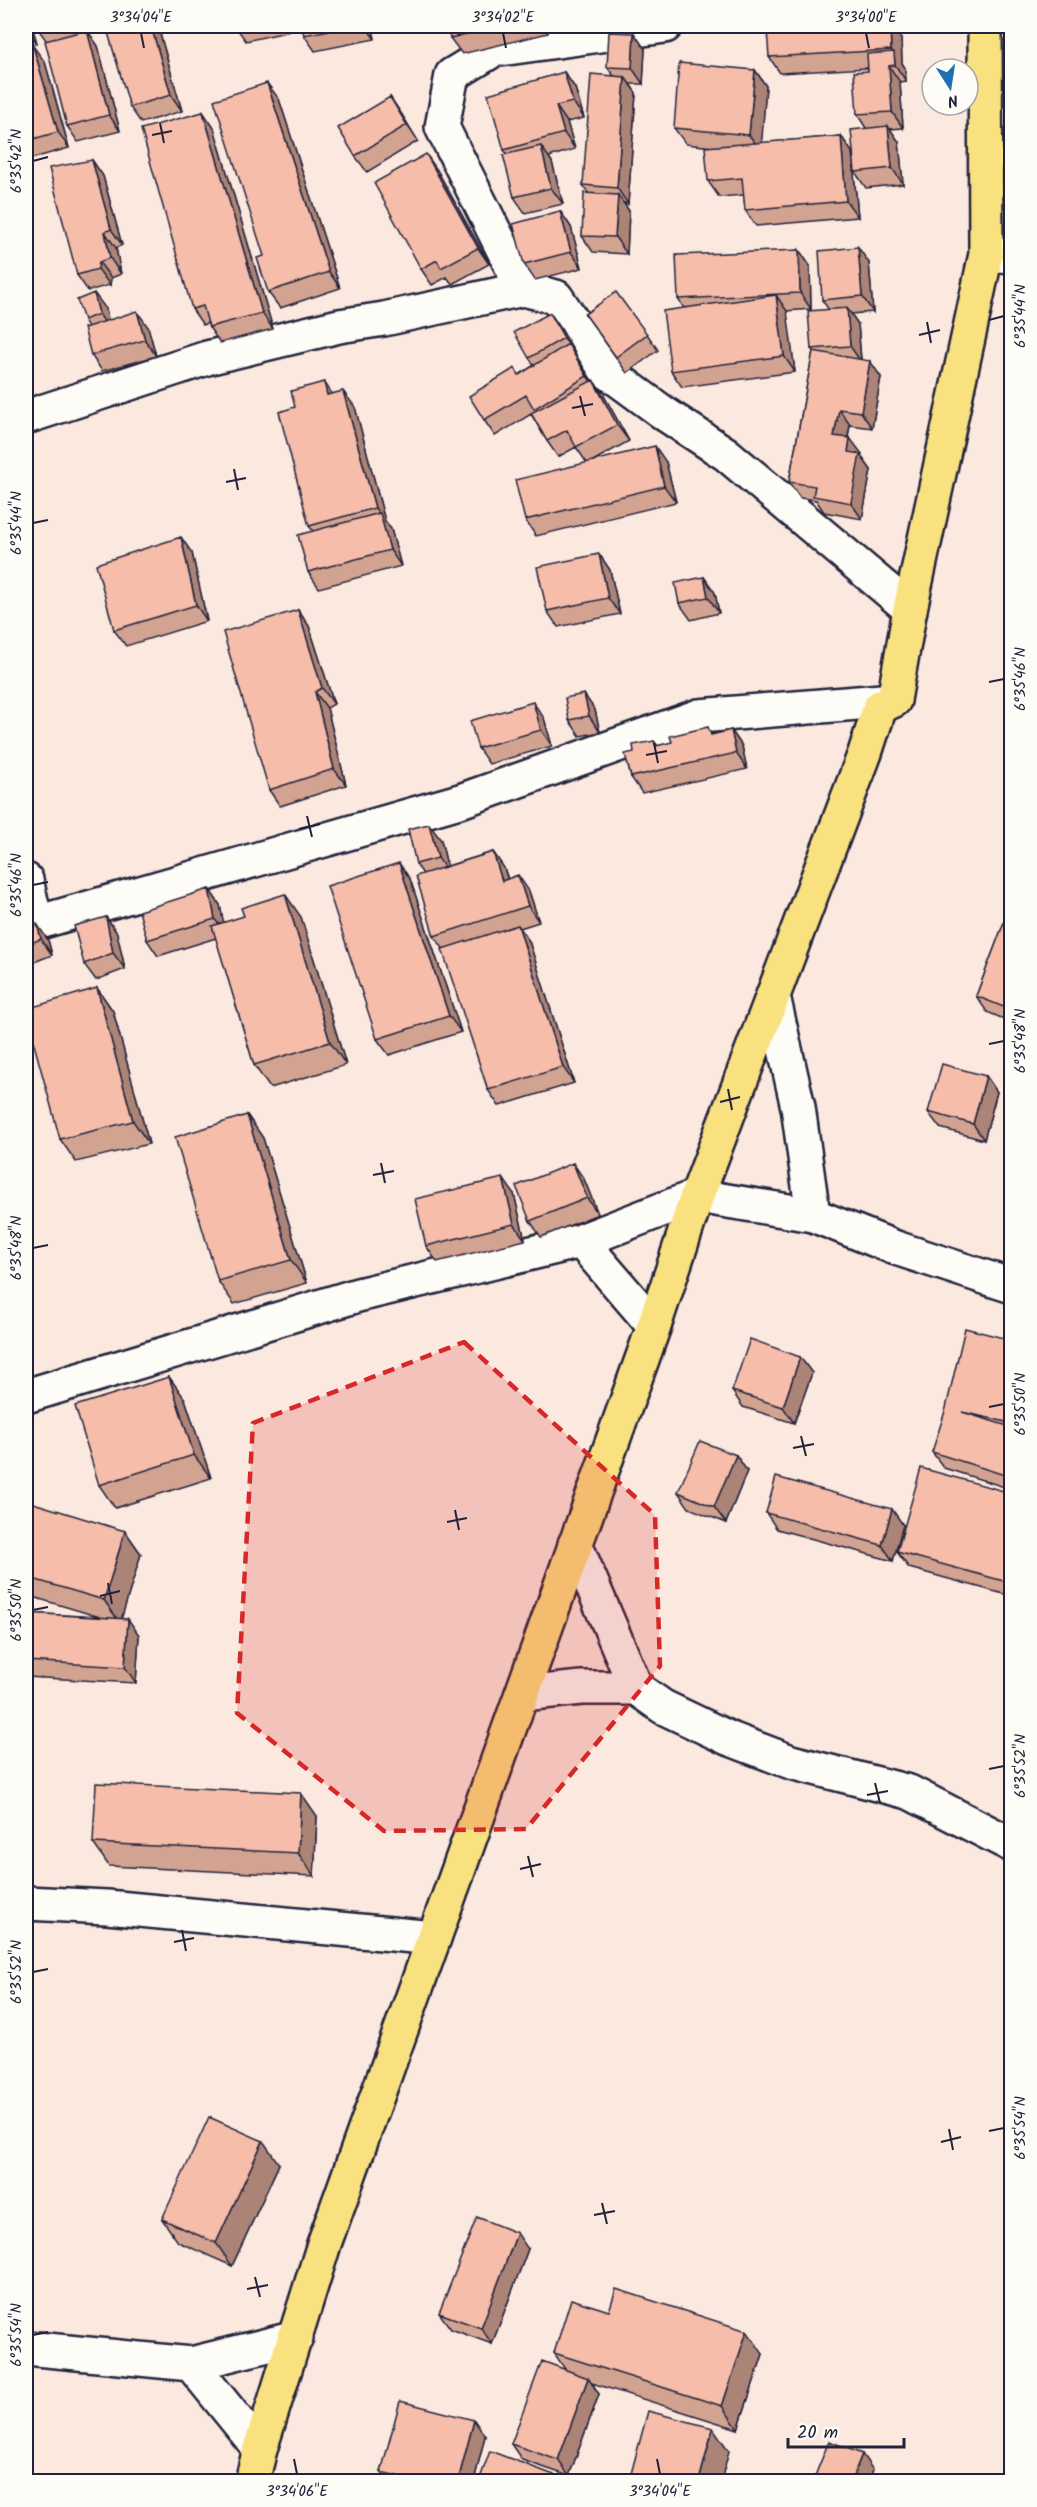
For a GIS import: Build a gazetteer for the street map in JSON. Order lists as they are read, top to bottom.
{
  "scale_bar": "20 m",
  "north": "bottom",
  "coordinates": [
    "3°34'04\"E",
    "3°34'02\"E",
    "3°34'00\"E",
    "6°35'42\"N",
    "6°35'44\"N",
    "6°35'46\"N",
    "6°35'48\"N",
    "6°35'50\"N",
    "6°35'52\"N",
    "6°35'54\"N",
    "3°34'06\"E"
  ]
}
